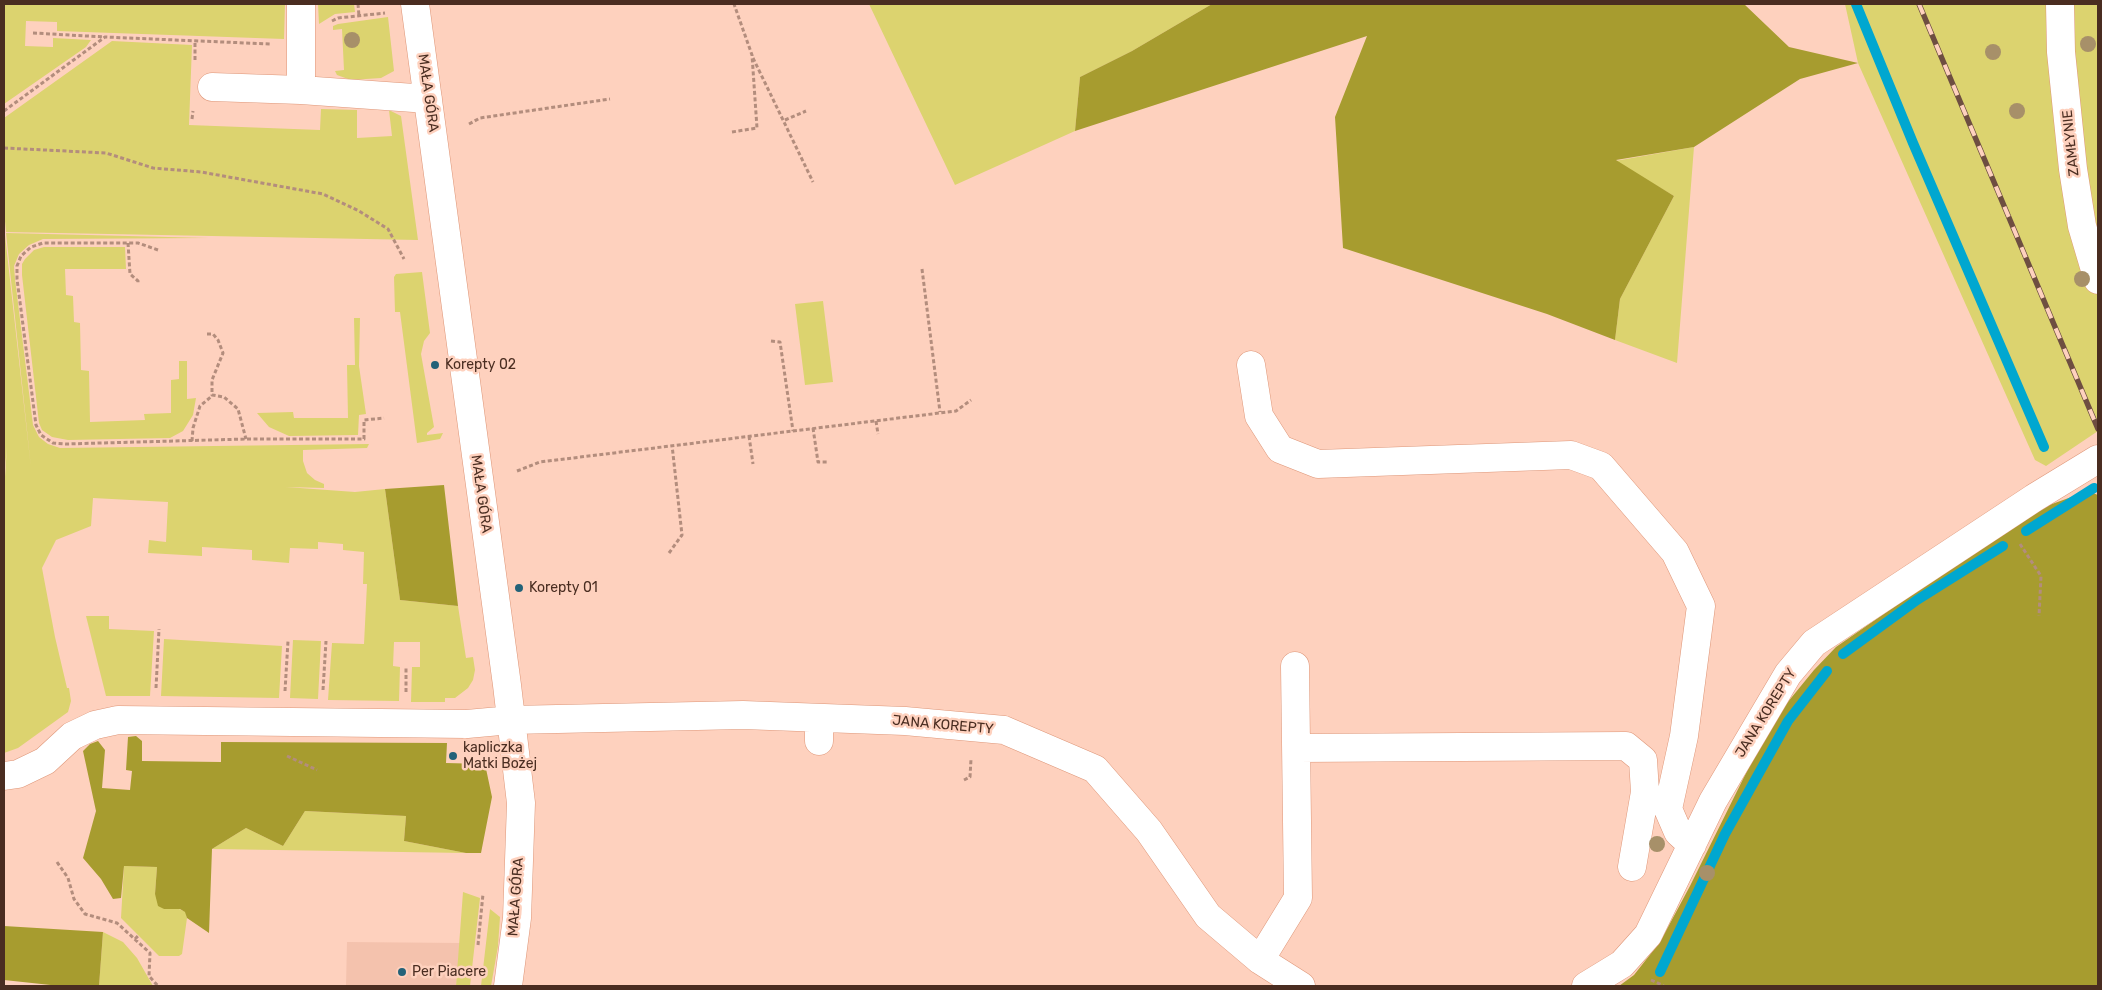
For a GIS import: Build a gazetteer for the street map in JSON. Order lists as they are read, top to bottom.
{
  "streets": {
    "street": ["MAŁA GÓRA", "ZAMŁYNIE", "JANA KOREPTY"]
  },
  "crossings": [
    ["MAŁA GÓRA", "JANA KOREPTY"]
  ],
  "places": [
    "Korepty 02",
    "Korepty 01",
    "kapliczka Matki Bożej",
    "Per Piacere"
  ]
}
